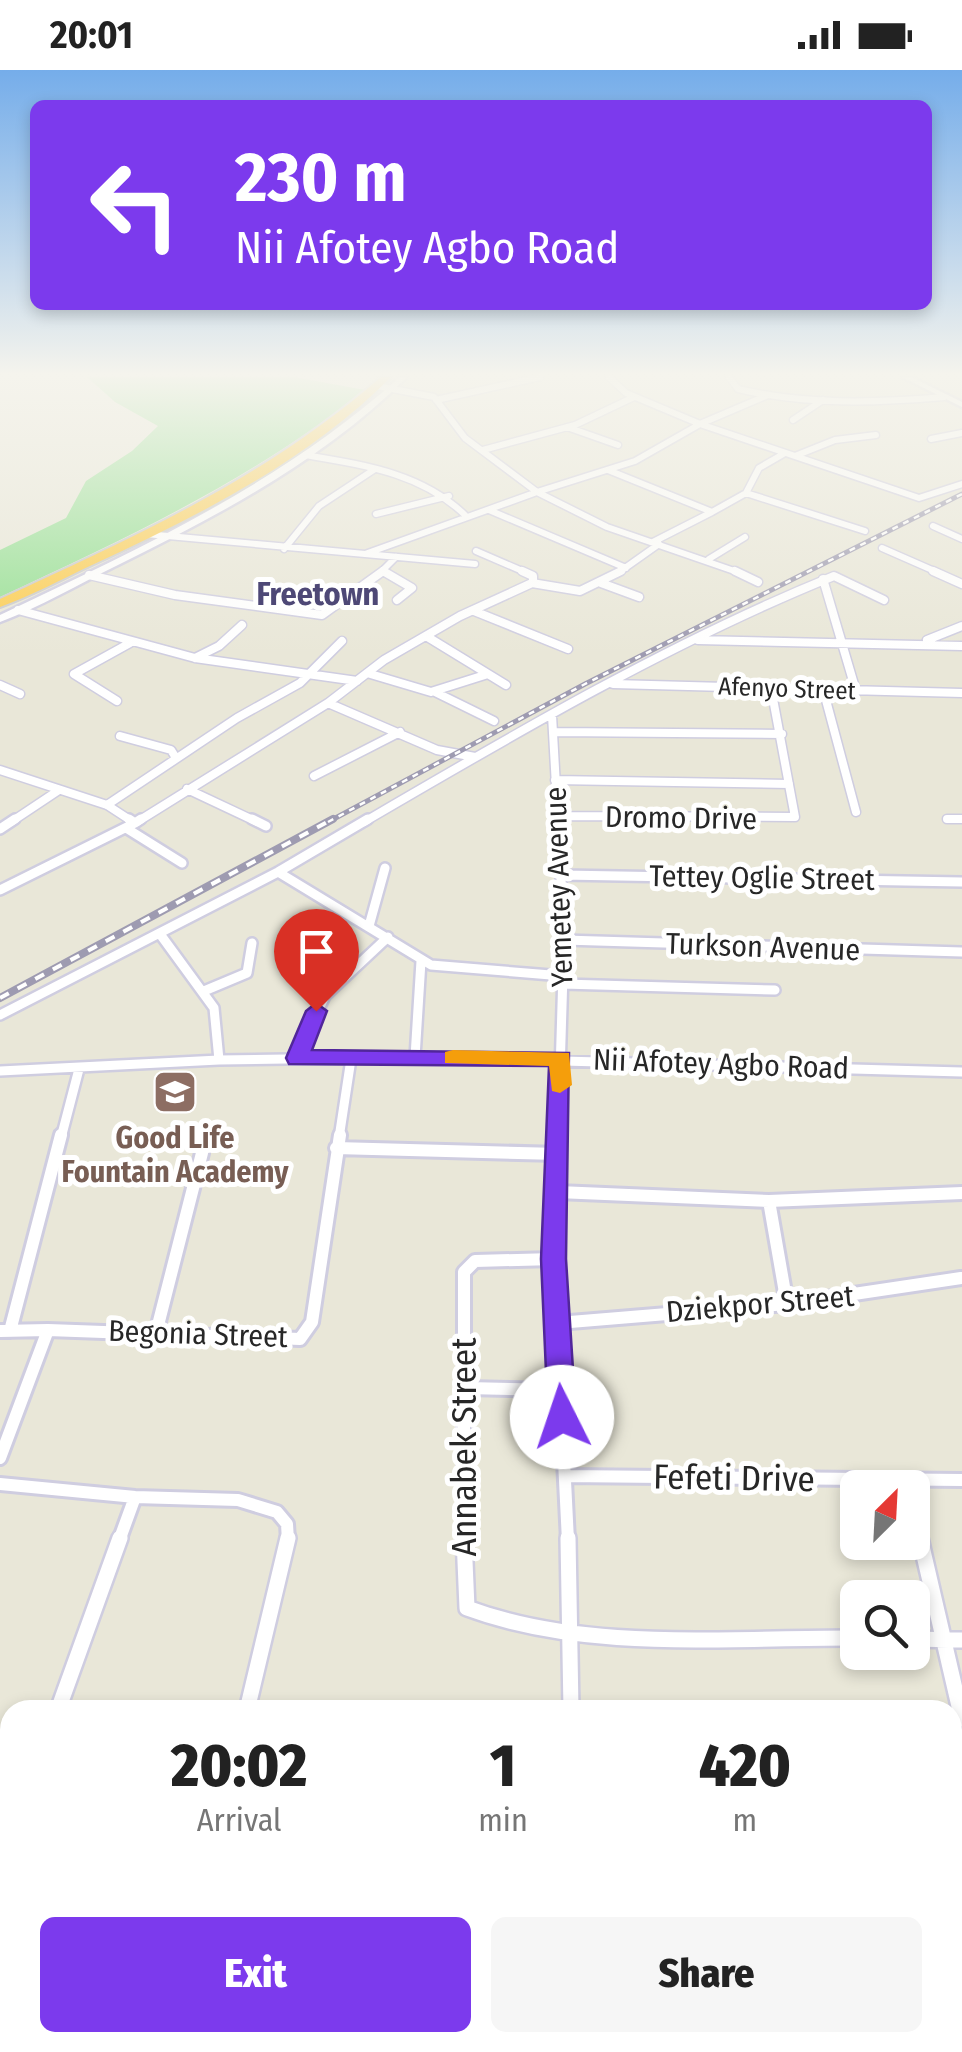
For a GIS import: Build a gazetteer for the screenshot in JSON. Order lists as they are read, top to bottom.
{
  "streets": {
    "street": [
      "Afenyo Street",
      "Dromo Drive",
      "Tettey Oglie Street",
      "Yemetey Avenue",
      "Turkson Avenue",
      "Nii Afotey Agbo Road",
      "Dziekpor Street",
      "Begonia Street",
      "Annabek Street",
      "Fefeti Drive"
    ]
  },
  "crossings": [
    ["Afenyo Street", "Dromo Drive"],
    ["Dromo Drive", "Yemetey Avenue"],
    ["Tettey Oglie Street", "Yemetey Avenue"],
    ["Yemetey Avenue", "Turkson Avenue"],
    ["Yemetey Avenue", "Nii Afotey Agbo Road"],
    ["Yemetey Avenue", "Dziekpor Street"],
    ["Yemetey Avenue", "Annabek Street"],
    ["Yemetey Avenue", "Fefeti Drive"],
    ["Nii Afotey Agbo Road", "Begonia Street"]
  ],
  "districts": ["Freetown"],
  "places": {
    "school or university": ["Good Life Fountain Academy"]
  },
  "north": "top right",
  "page": {
    "status": "20:01",
    "turn": ["230 m", "Nii Afotey Agbo Road"],
    "eta": [
      "20:02",
      "Arrival",
      "1",
      "min",
      "420",
      "m"
    ],
    "buttons": ["Exit", "Share"]
  }
}
